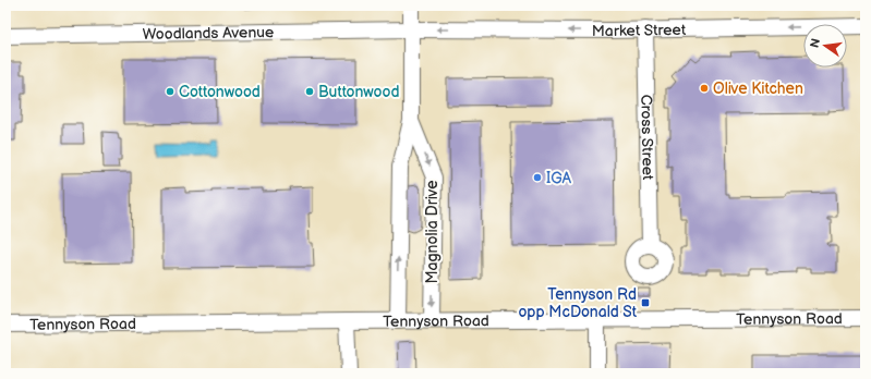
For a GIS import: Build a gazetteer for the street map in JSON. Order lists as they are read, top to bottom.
{
  "streets": {
    "street": [
      "Market Street",
      "Woodlands Avenue",
      "Cross Street",
      "Magnolia Drive",
      "Tennyson Road"
    ]
  },
  "crossings": [
    ["Market Street", "Woodlands Avenue"],
    ["Market Street", "Cross Street"],
    ["Market Street", "Magnolia Drive"],
    ["Woodlands Avenue", "Magnolia Drive"],
    ["Magnolia Drive", "Tennyson Road"]
  ],
  "one_way": ["Market Street"],
  "places": {
    "other": [
      "Olive Kitchen",
      "Cottonwood",
      "Buttonwood",
      "IGA"
    ],
    "transit": ["Tennyson Rd opp McDonald St"]
  },
  "north": "left"
}
